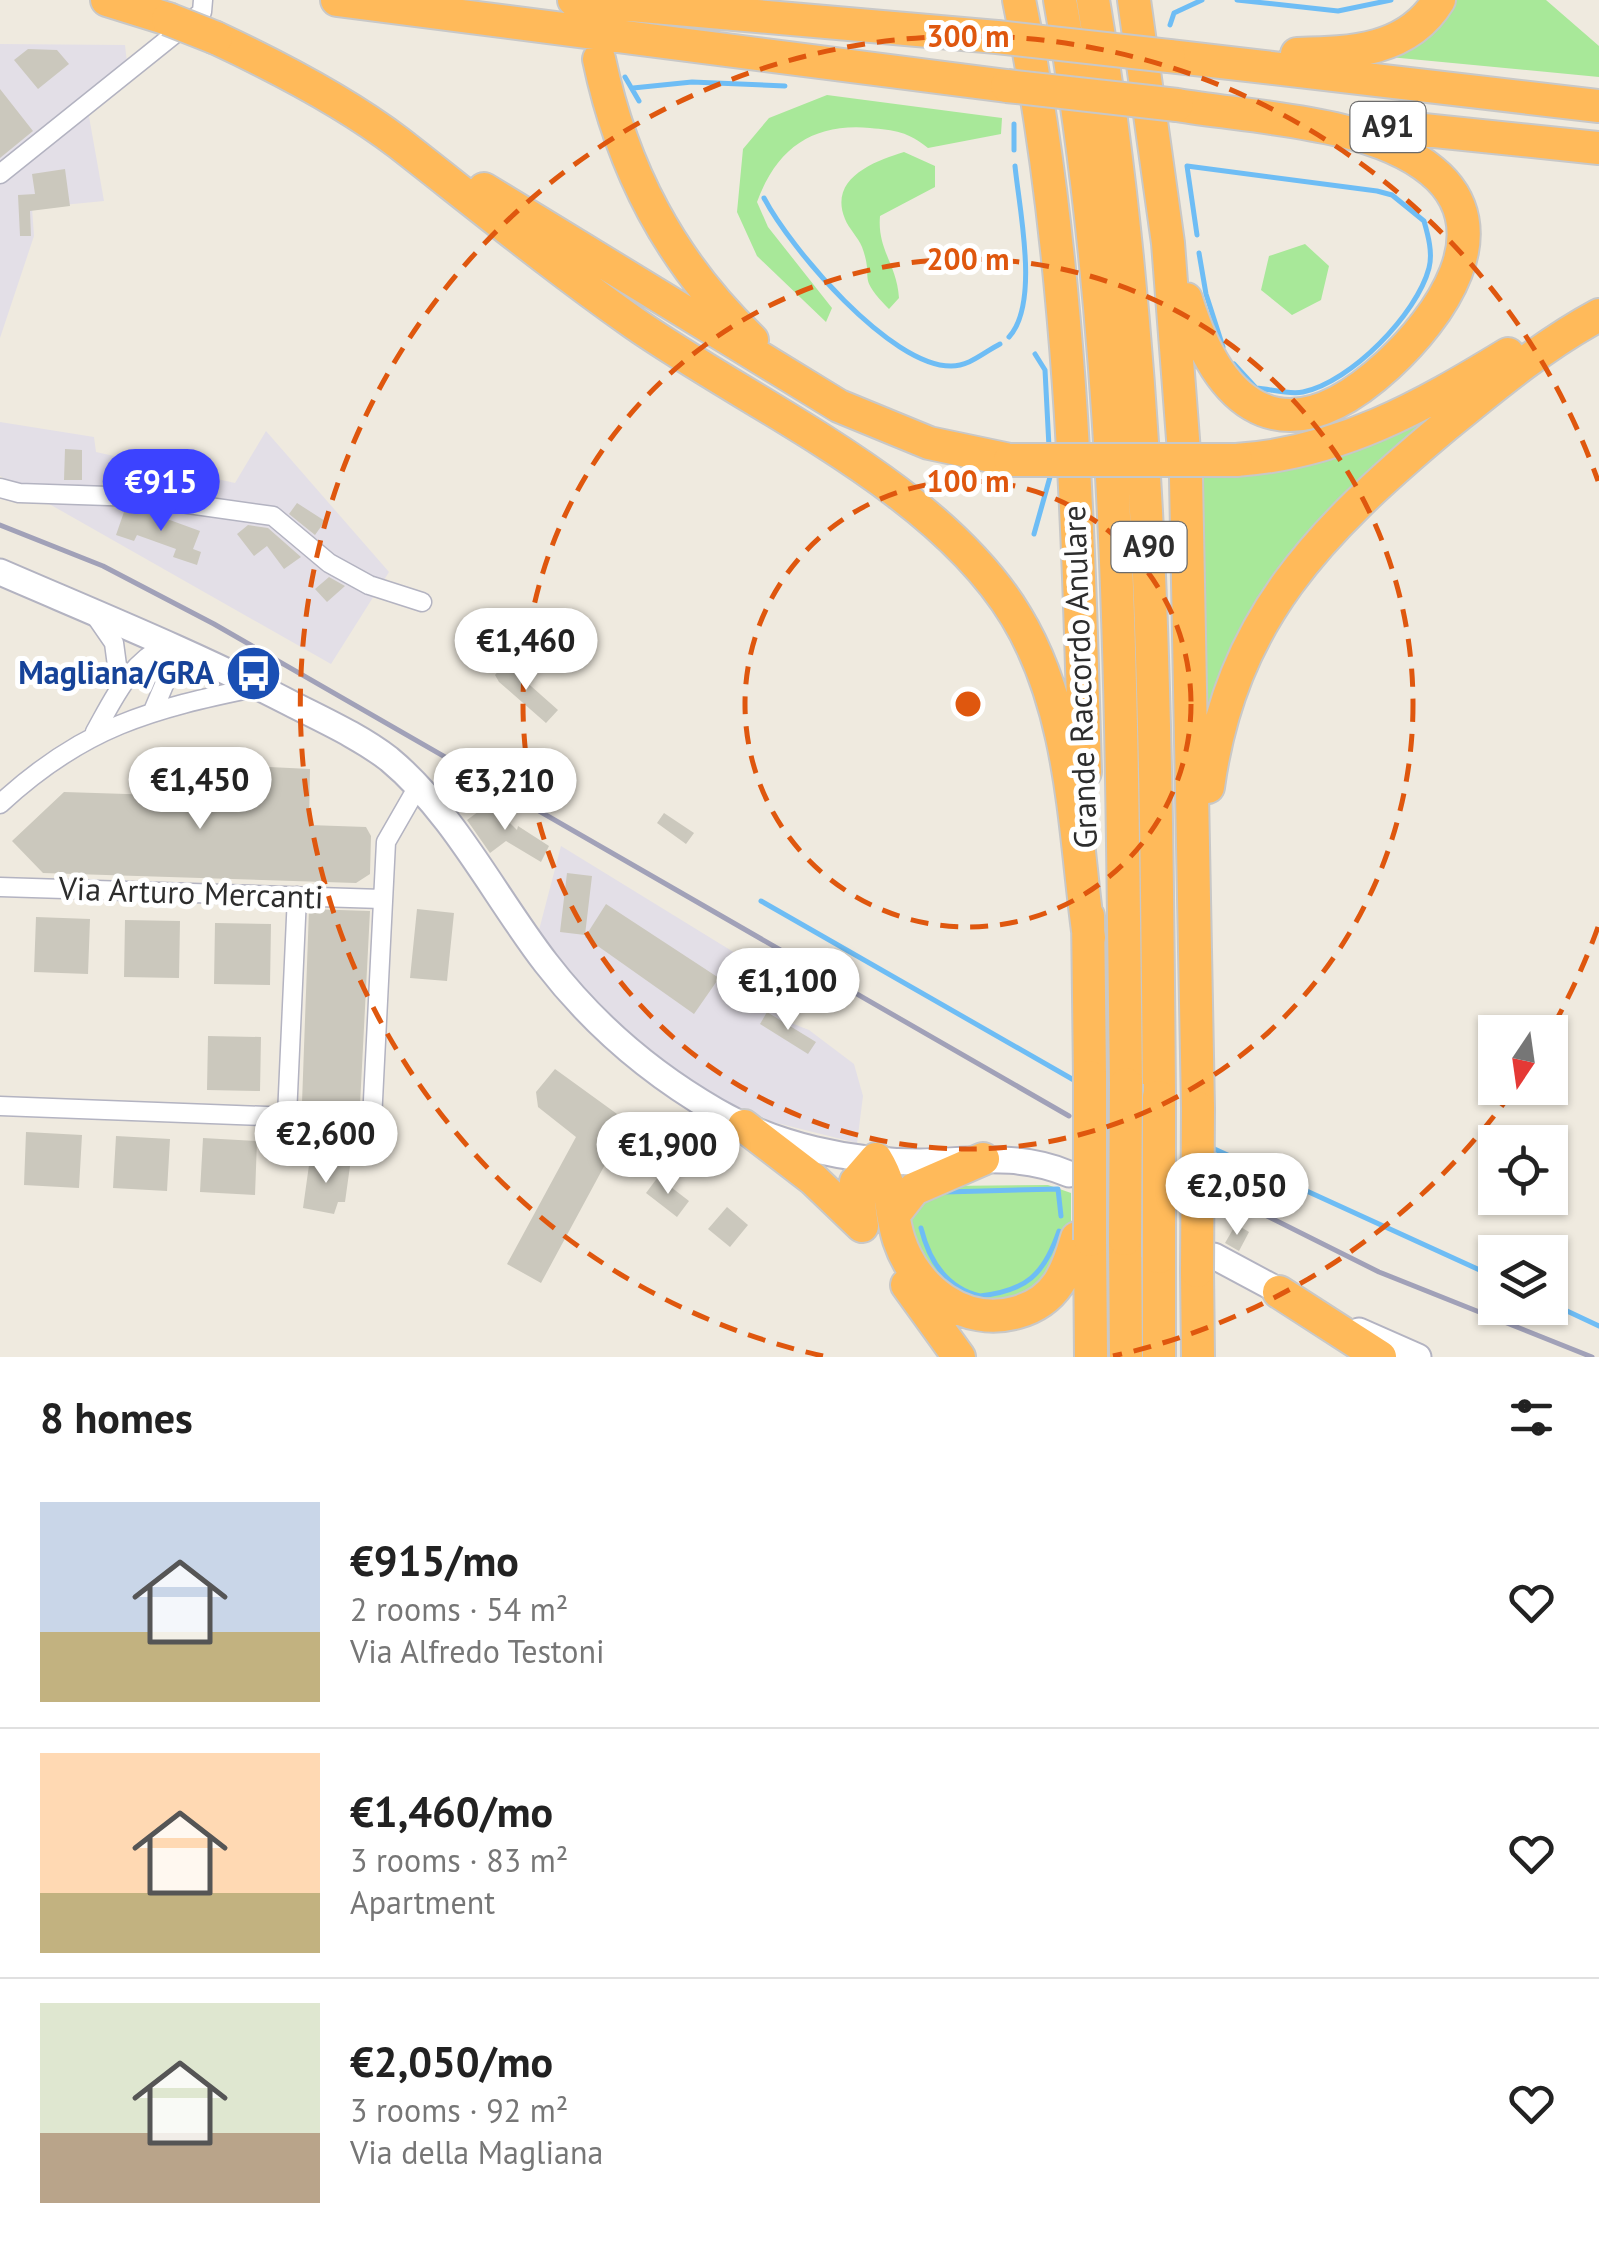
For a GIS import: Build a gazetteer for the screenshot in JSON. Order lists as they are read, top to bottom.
{
  "streets": {
    "highway": ["A91", "A90", "Grande Raccordo Anulare"],
    "street": ["Via Arturo Mercanti"]
  },
  "places": {
    "bus stop": ["Magliana/GRA"]
  },
  "north": "bottom",
  "page": {
    "price": [
      "€915",
      "€1,460",
      "€1,450",
      "€3,210",
      "€1,100",
      "€2,600",
      "€1,900",
      "€2,050"
    ],
    "heading": "8 homes",
    "list": [
      {
        "name": "€915/mo",
        "note": "2 rooms · 54 m² · Via Alfredo Testoni"
      },
      {
        "name": "€1,460/mo",
        "note": "3 rooms · 83 m² · Apartment"
      },
      {
        "name": "€2,050/mo",
        "note": "3 rooms · 92 m² · Via della Magliana"
      }
    ]
  },
  "rings": ["300 m", "200 m", "100 m"]
}
